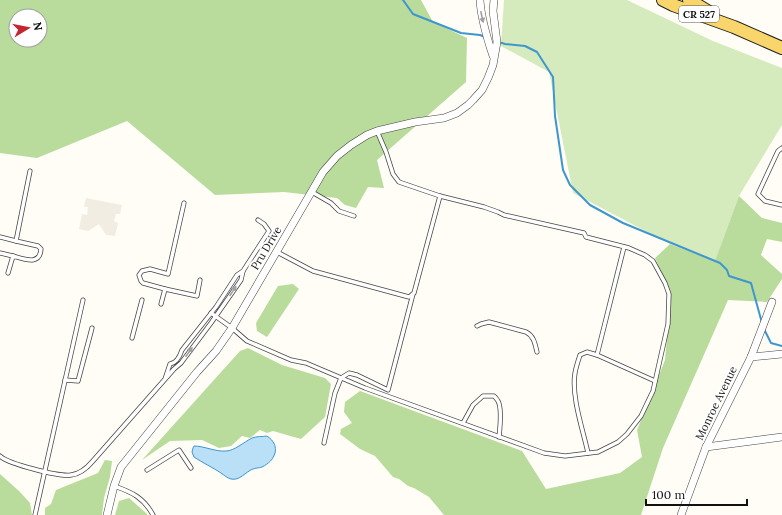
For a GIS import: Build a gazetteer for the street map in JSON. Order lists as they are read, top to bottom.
{
  "streets": {
    "main road": ["CR 527"],
    "street": ["Pru Drive", "Monroe Avenue"]
  },
  "scale_bar": "100 m",
  "north": "right"
}
